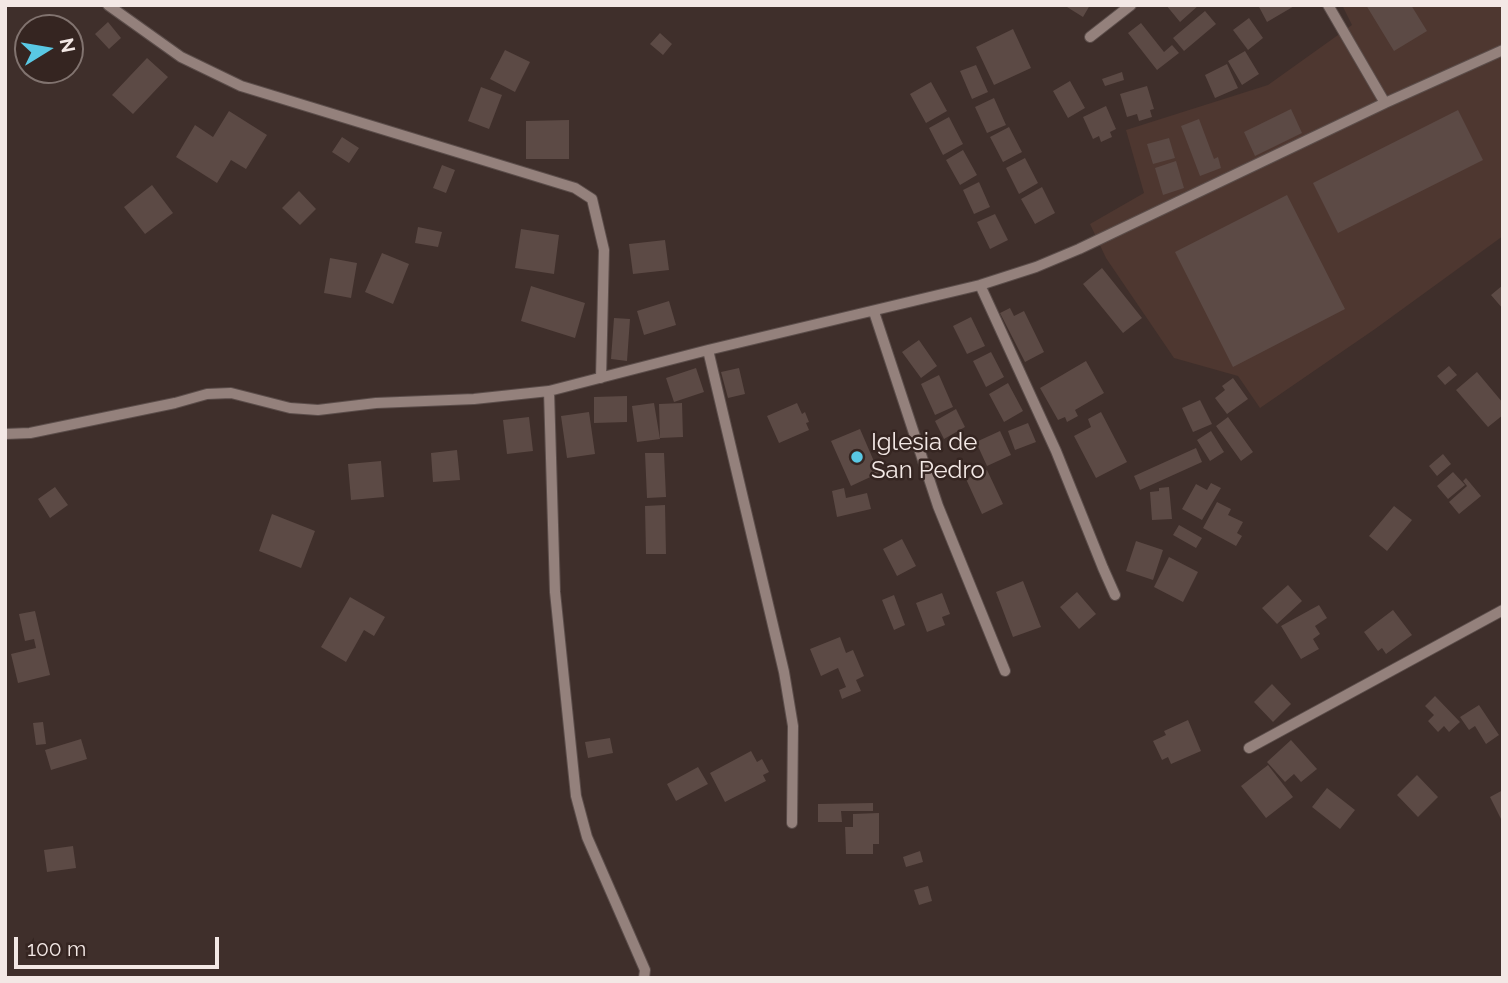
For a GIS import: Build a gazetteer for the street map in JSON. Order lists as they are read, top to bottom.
{
  "places": ["Iglesia de San Pedro"],
  "scale_bar": "100 m",
  "north": "right"
}
